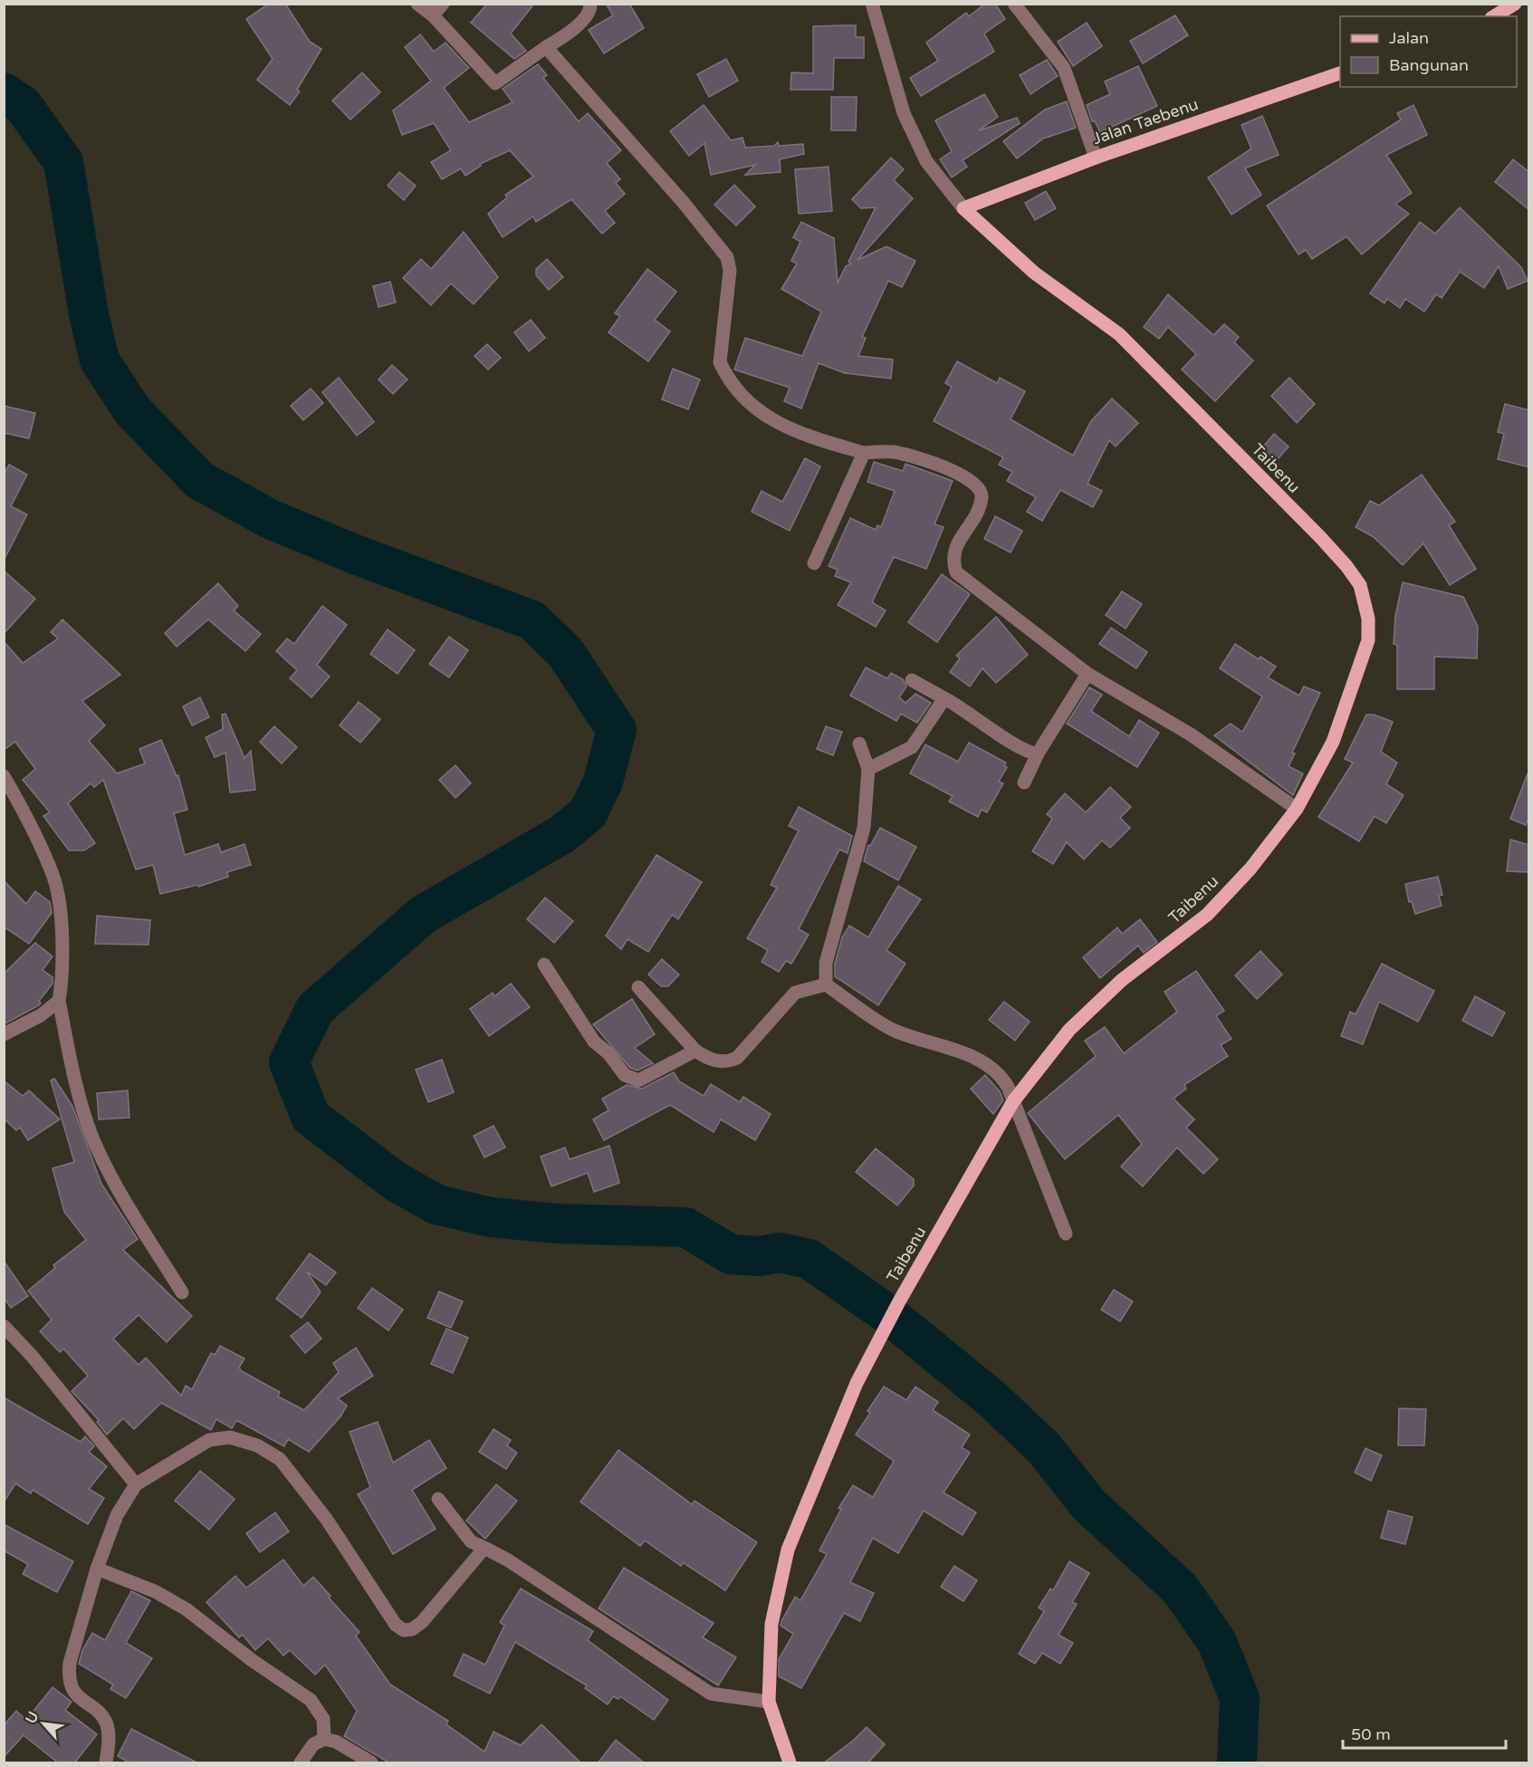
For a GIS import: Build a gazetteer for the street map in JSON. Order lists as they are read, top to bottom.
{
  "streets": {
    "main road": ["Jalan Taebenu", "Taibenu"]
  },
  "crossings": [
    ["Jalan Taebenu", "Taibenu"]
  ],
  "legend": ["Jalan", "Bangunan"],
  "scale_bar": "50 m",
  "north": "top left"
}
